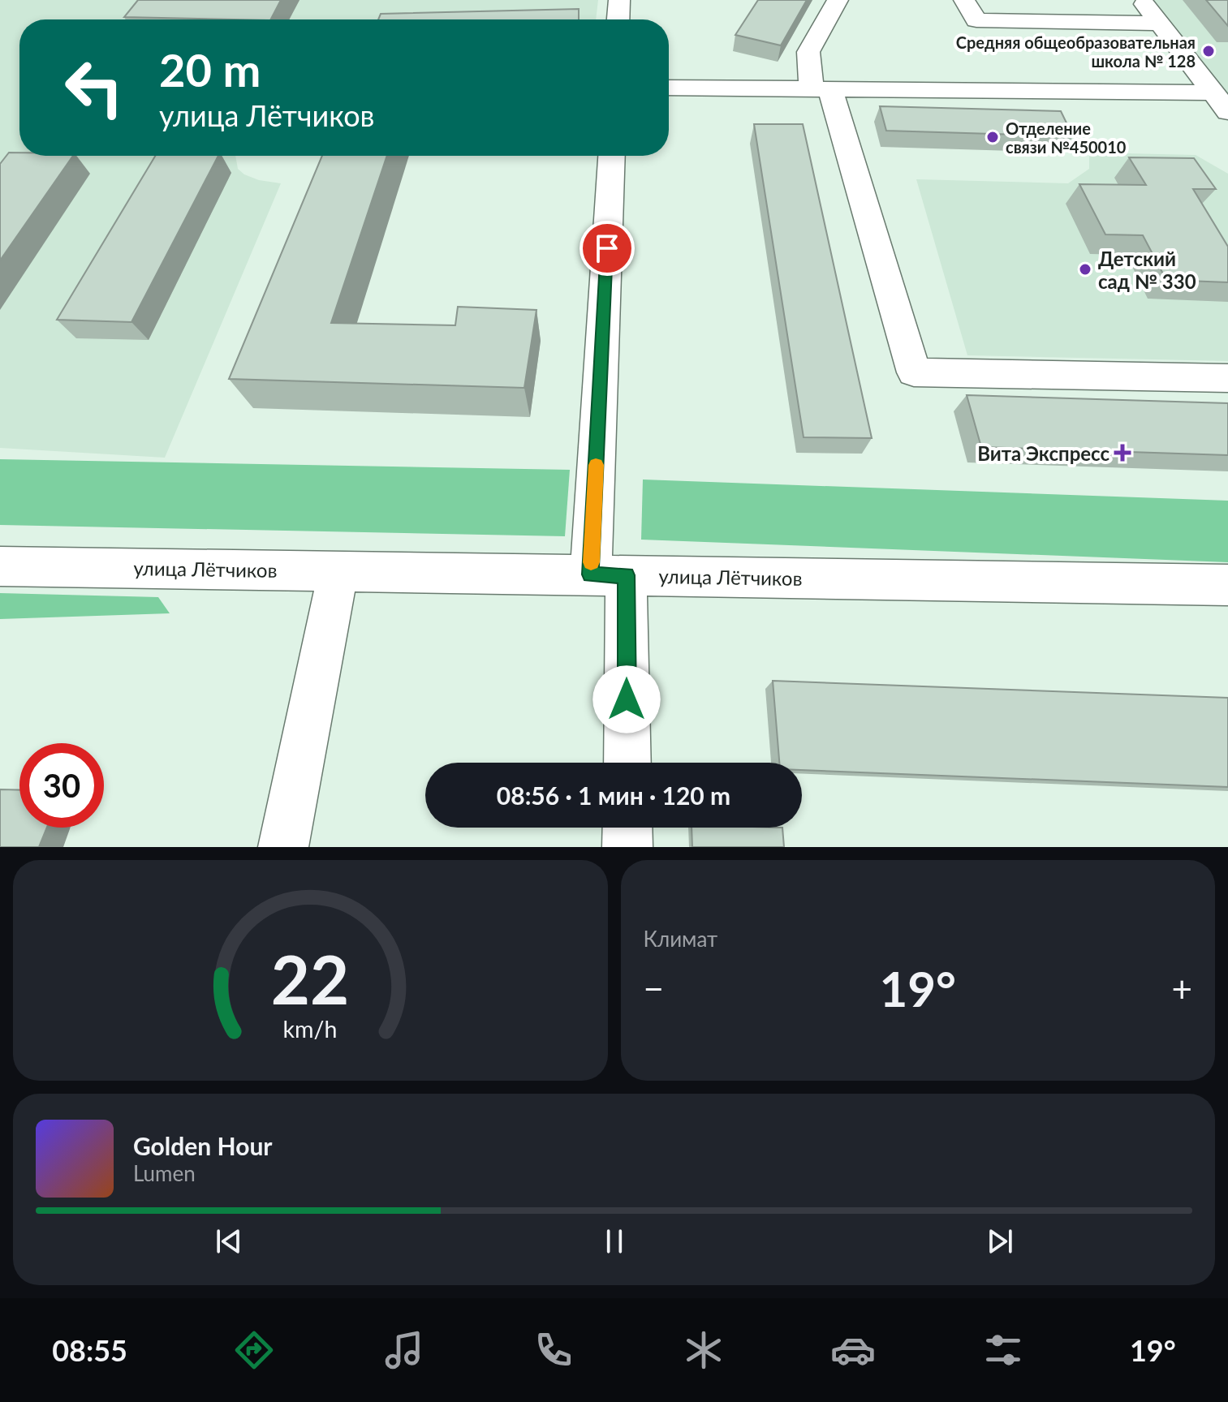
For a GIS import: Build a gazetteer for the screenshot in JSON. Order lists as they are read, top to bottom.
{
  "streets": {
    "street": ["улица Лётчиков"]
  },
  "places": {
    "other": ["Средняя общеобразовательная школа № 128", "Отделение связи №450010", "Детский сад № 330"],
    "health": ["Вита Экспресс"]
  },
  "page": {
    "turn": ["20 m", "улица Лётчиков"],
    "limit": "30",
    "trip": "08:56 · 1 мин · 120 m",
    "tile": "Климат",
    "heat": ["−", "19°", "+"],
    "song": ["Golden Hour", "Lumen"],
    "tabs": ["08:55", "19°"],
    "gauge": ["22", "km/h"]
  }
}
